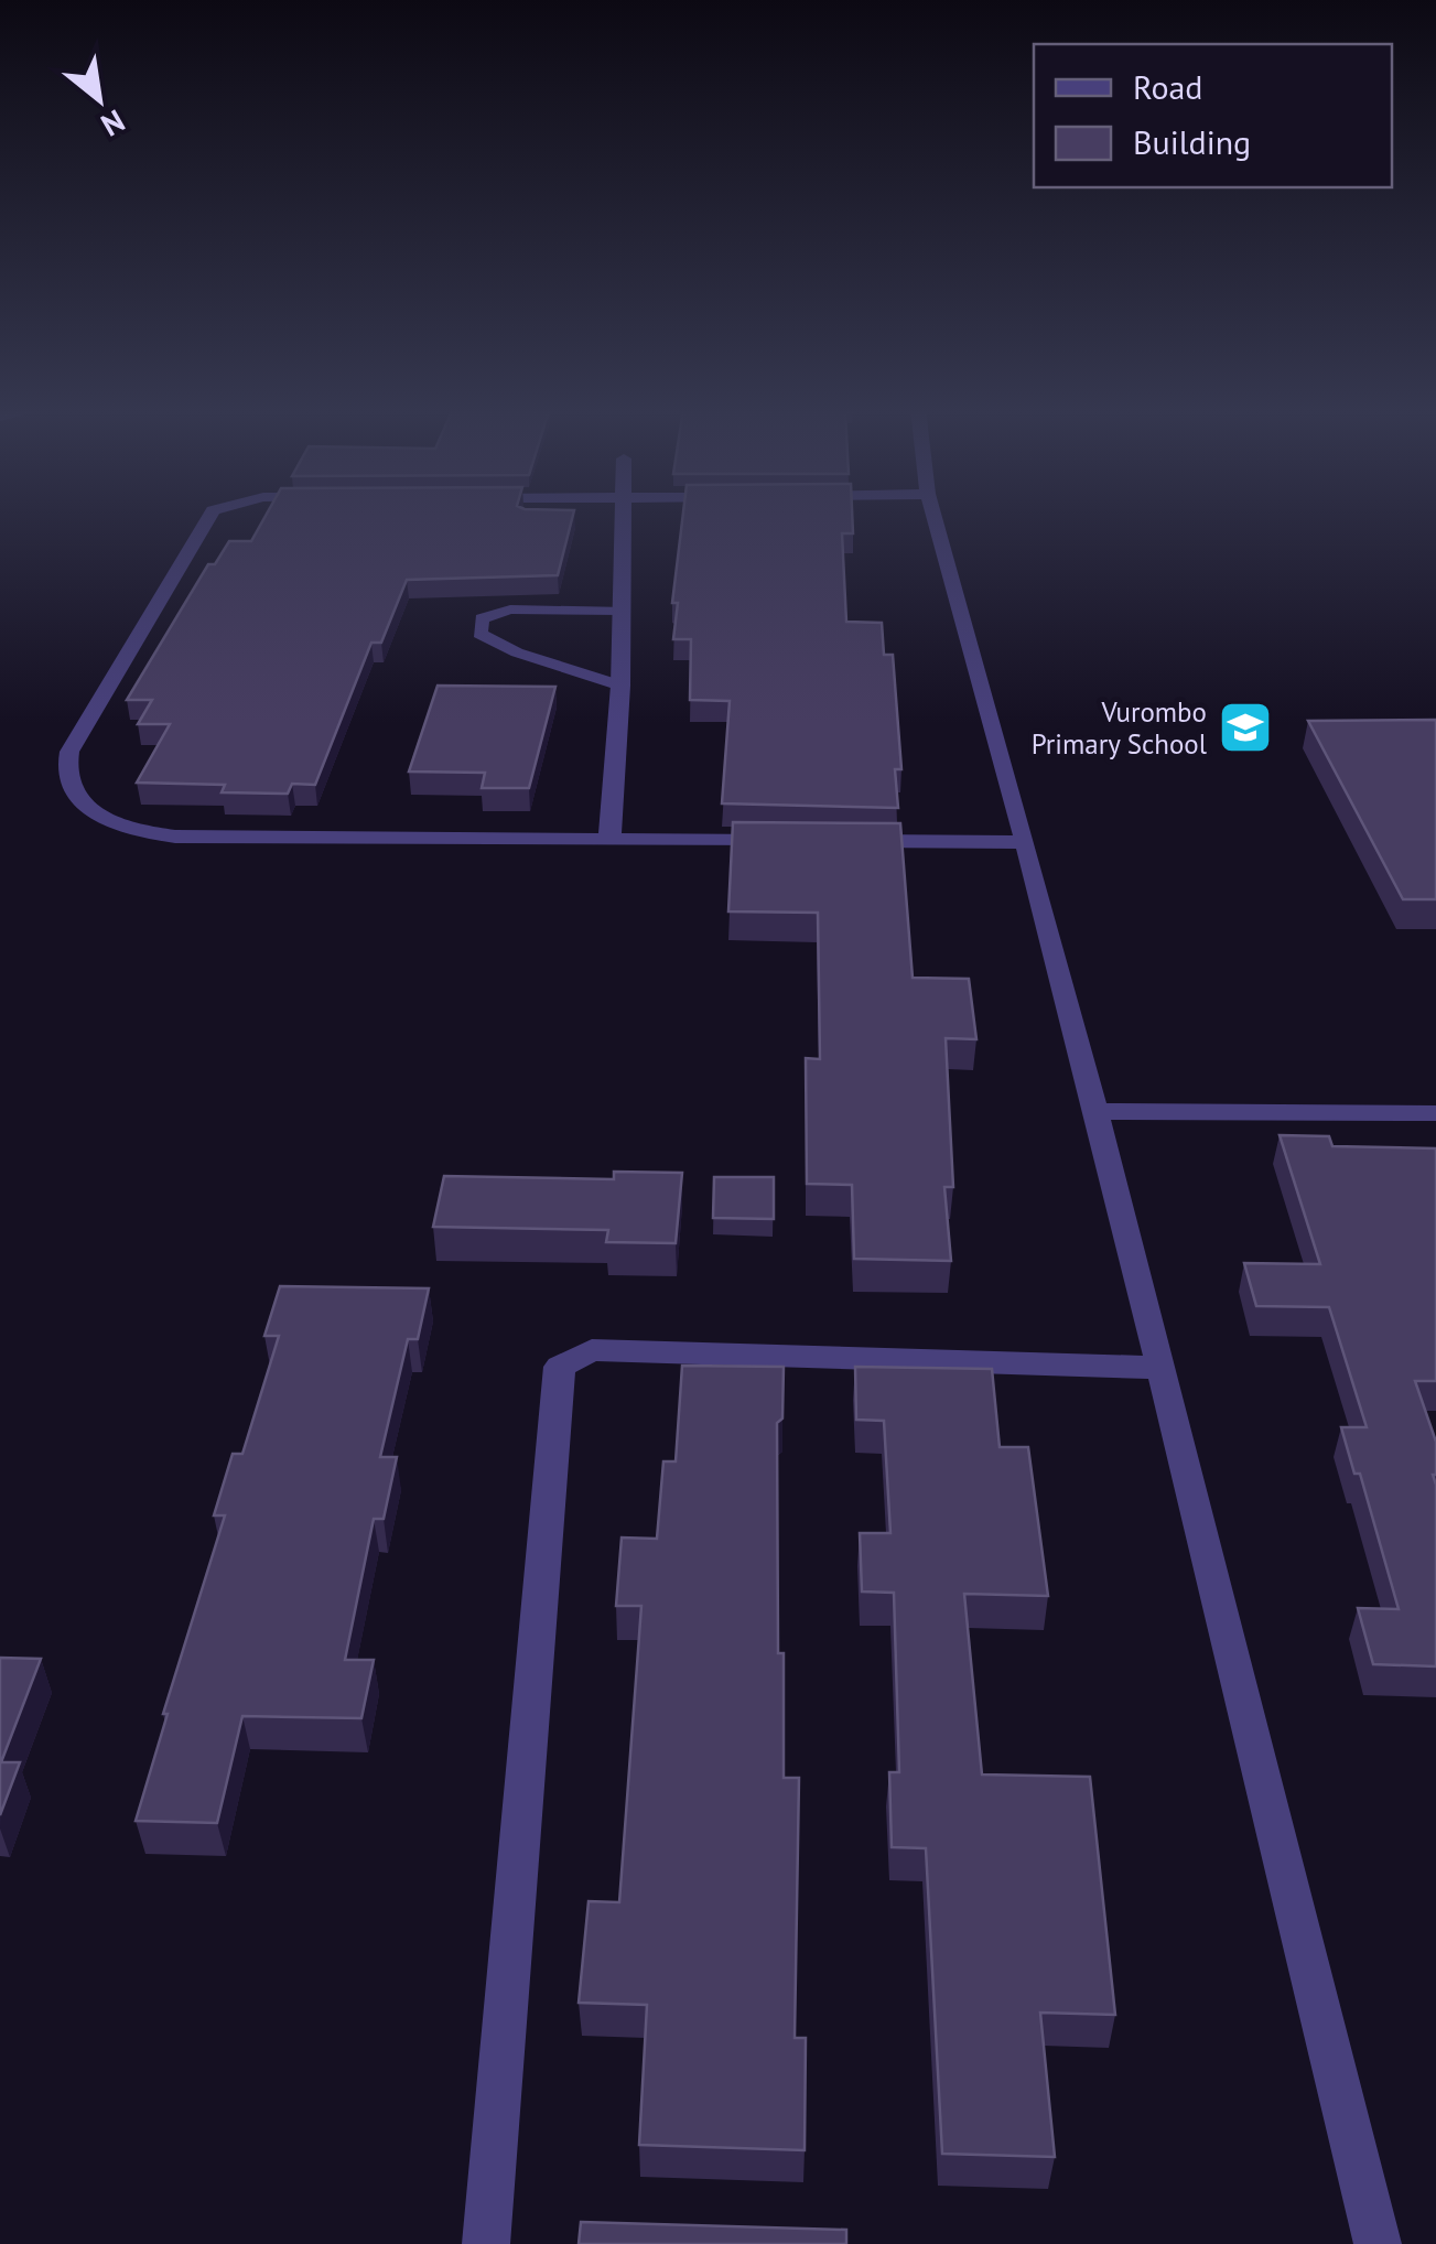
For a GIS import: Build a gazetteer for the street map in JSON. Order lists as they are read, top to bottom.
{
  "places": {
    "school or university": ["Vurombo Primary School"]
  },
  "legend": ["Road", "Building"],
  "north": "bottom right"
}
